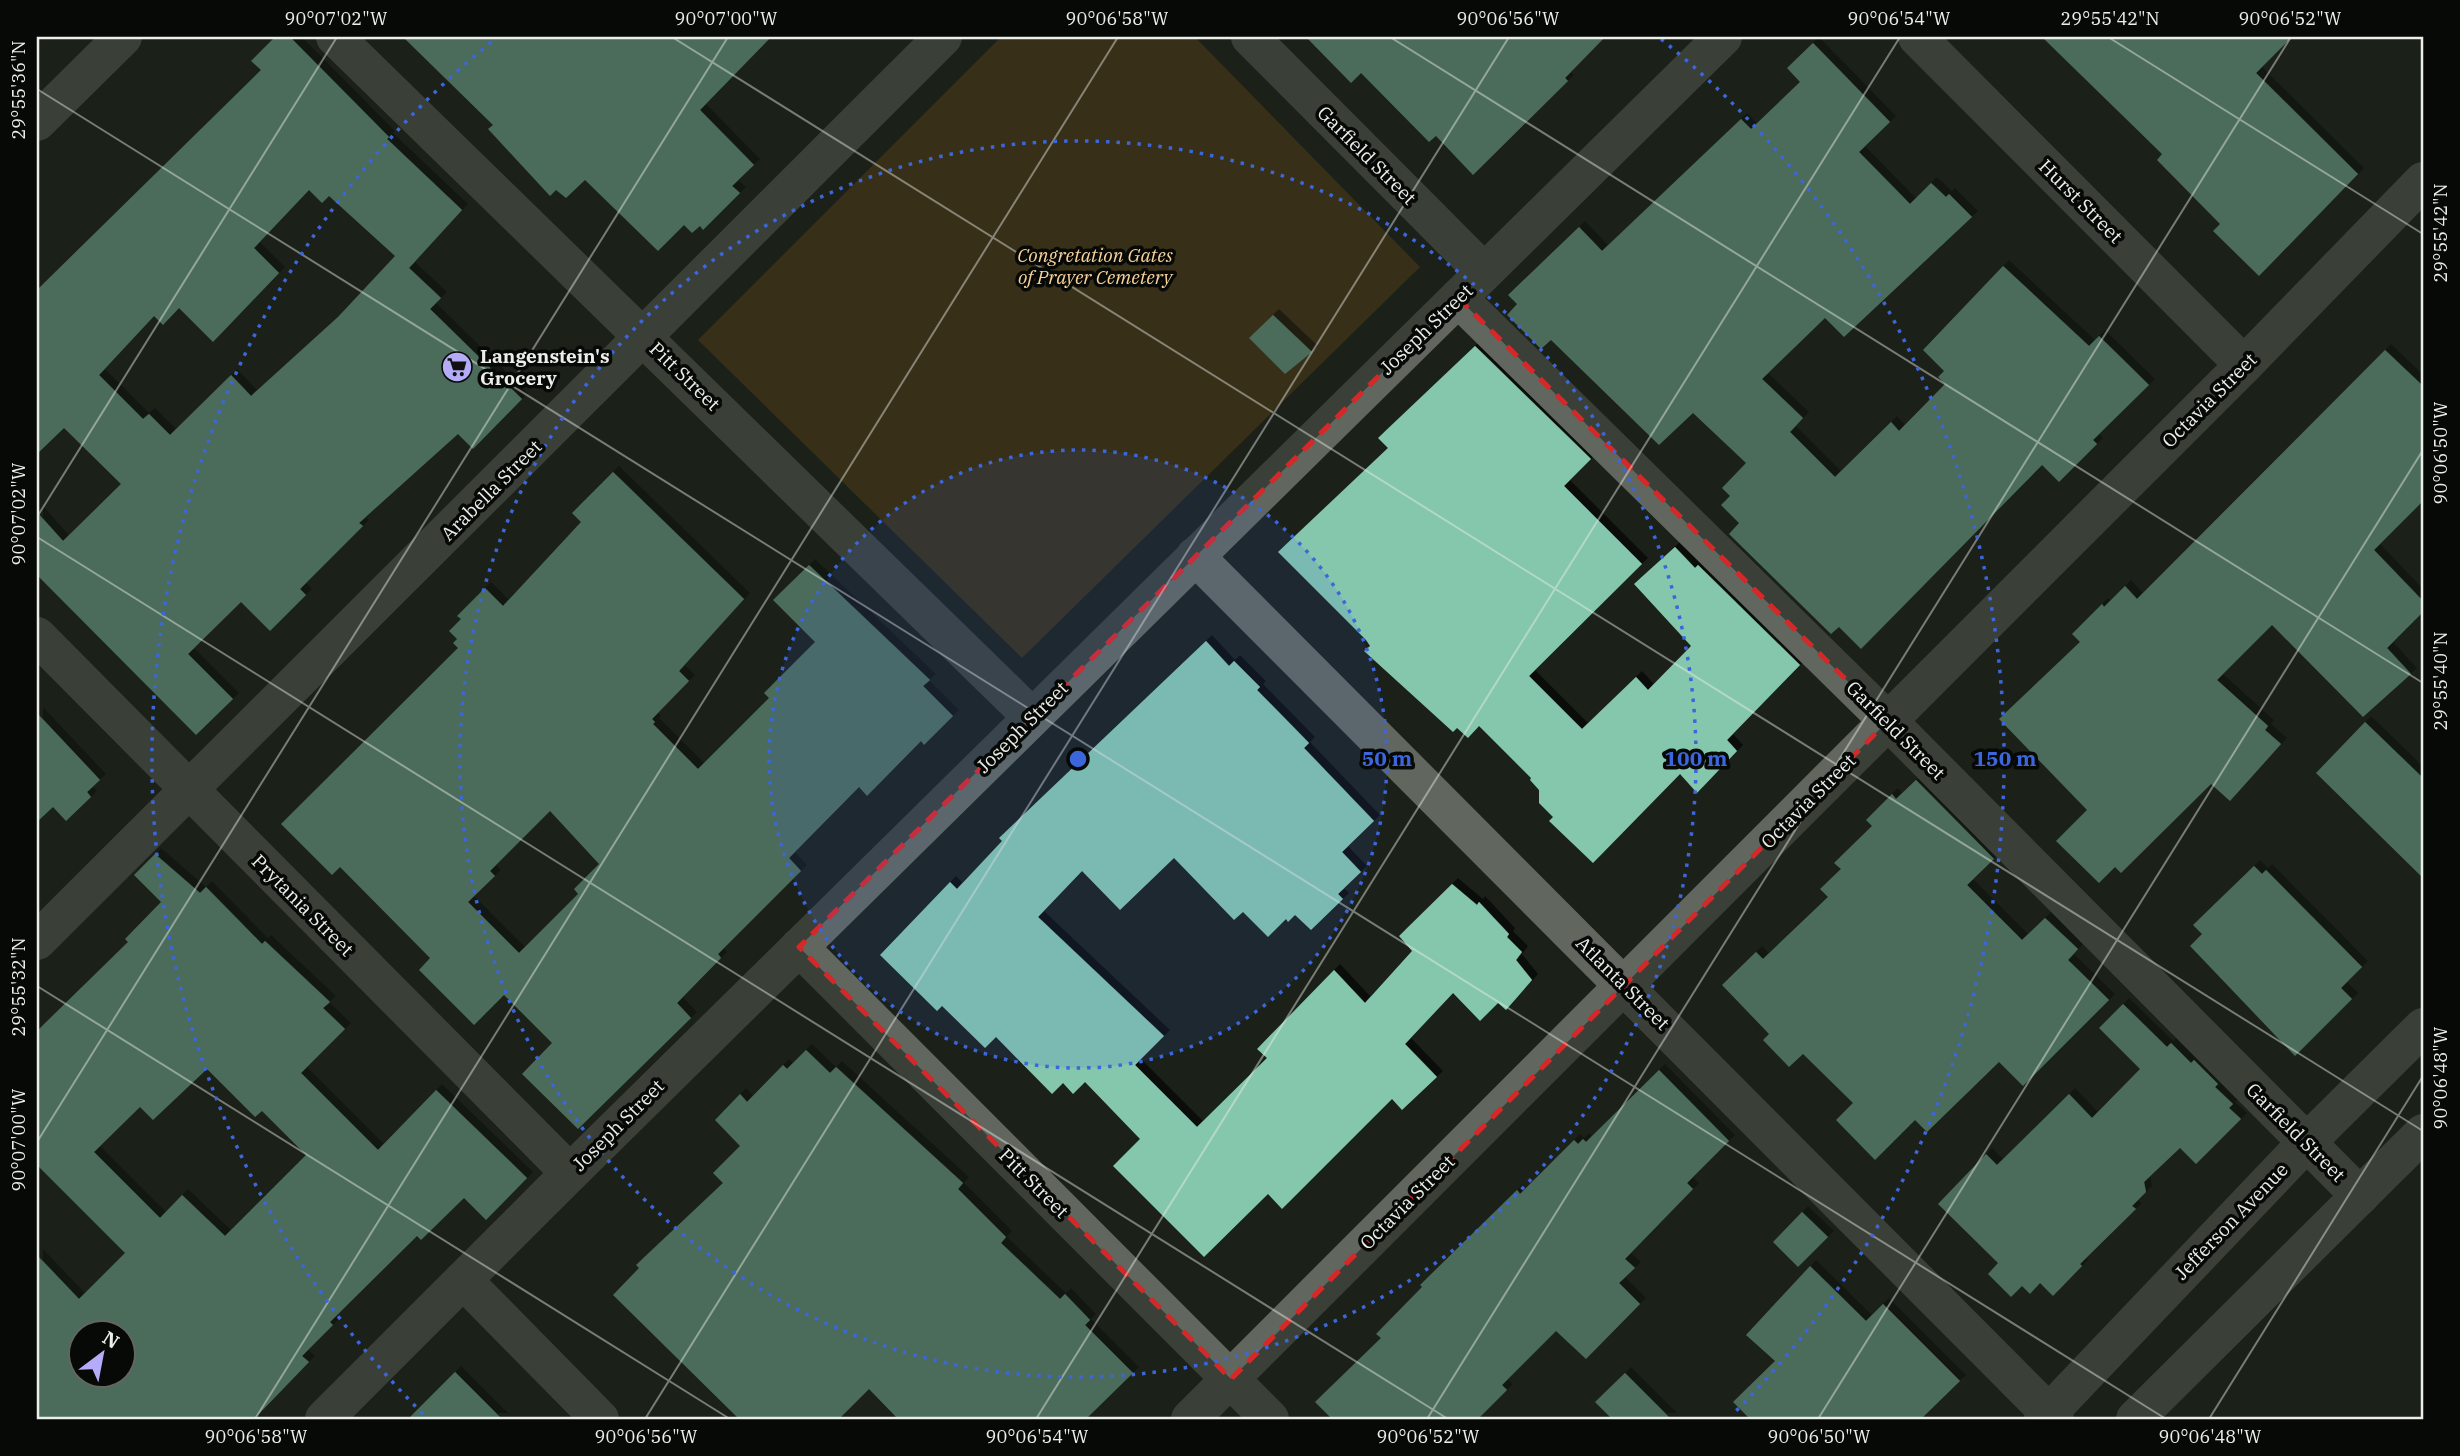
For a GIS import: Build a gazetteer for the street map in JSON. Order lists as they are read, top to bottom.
{
  "streets": {
    "street": [
      "Garfield Street",
      "Hurst Street",
      "Joseph Street",
      "Pitt Street",
      "Octavia Street",
      "Arabella Street",
      "Prytania Street",
      "Atlanta Street",
      "Jefferson Avenue"
    ]
  },
  "crossings": [
    ["Garfield Street", "Joseph Street"],
    ["Garfield Street", "Octavia Street"],
    ["Garfield Street", "Jefferson Avenue"],
    ["Hurst Street", "Octavia Street"],
    ["Joseph Street", "Pitt Street"],
    ["Joseph Street", "Prytania Street"],
    ["Joseph Street", "Atlanta Street"],
    ["Pitt Street", "Octavia Street"],
    ["Pitt Street", "Arabella Street"],
    ["Octavia Street", "Atlanta Street"],
    ["Arabella Street", "Prytania Street"],
    ["Atlanta Street", "Jefferson Avenue"]
  ],
  "parks": ["Congretation Gates of Prayer Cemetery"],
  "places": {
    "supermarket": ["Langenstein's Grocery"]
  },
  "north": "top right",
  "coordinates": [
    "90°07'02\"W",
    "90°07'00\"W",
    "90°06'58\"W",
    "90°06'56\"W",
    "90°06'54\"W",
    "29°55'42\"N",
    "90°06'52\"W",
    "29°55'36\"N",
    "90°06'50\"W",
    "29°55'40\"N",
    "29°55'32\"N",
    "90°06'48\"W"
  ],
  "rings": ["50 m", "100 m", "150 m"]
}
